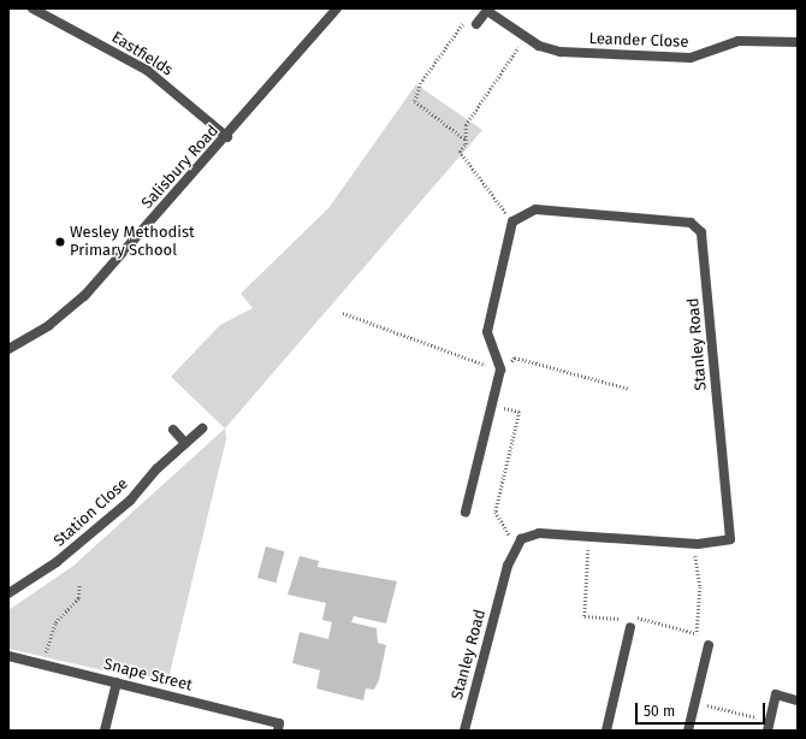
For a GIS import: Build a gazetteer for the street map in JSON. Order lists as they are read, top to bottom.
{
  "streets": {
    "street": [
      "Leander Close",
      "Eastfields",
      "Salisbury Road",
      "Stanley Road",
      "Station Close",
      "Snape Street"
    ]
  },
  "crossings": [
    ["Eastfields", "Salisbury Road"]
  ],
  "places": ["Wesley Methodist Primary School"],
  "scale_bar": "50 m"
}
